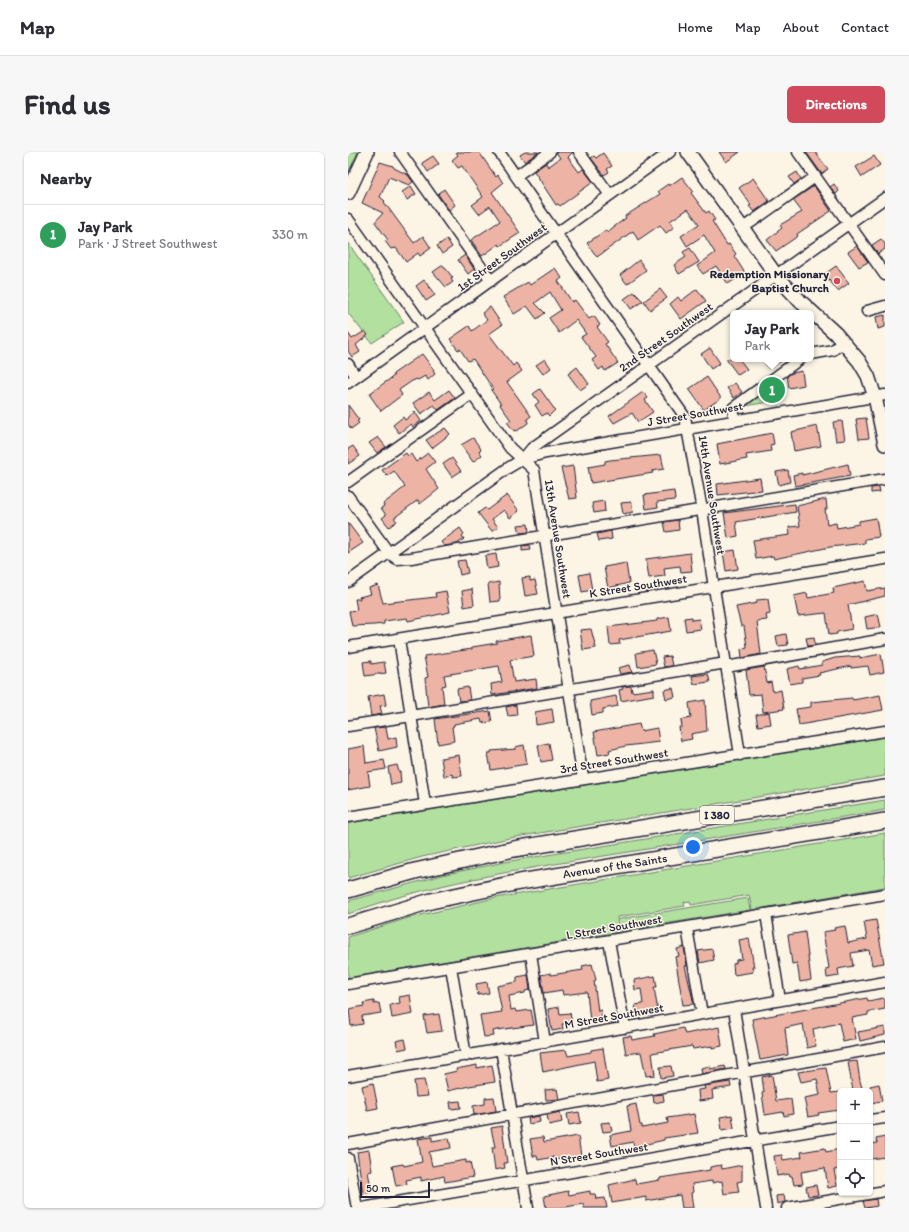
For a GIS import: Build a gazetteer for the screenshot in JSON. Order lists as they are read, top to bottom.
{
  "streets": {
    "highway": ["I 380", "Avenue of the Saints"],
    "street": [
      "1st Street Southwest",
      "2nd Street Southwest",
      "J Street Southwest",
      "14th Avenue Southwest",
      "13th Avenue Southwest",
      "K Street Southwest",
      "3rd Street Southwest",
      "L Street Southwest",
      "M Street Southwest",
      "N Street Southwest"
    ]
  },
  "crossings": [
    ["1st Street Southwest", "14th Avenue Southwest"],
    ["1st Street Southwest", "13th Avenue Southwest"],
    ["2nd Street Southwest", "J Street Southwest"],
    ["2nd Street Southwest", "14th Avenue Southwest"],
    ["2nd Street Southwest", "13th Avenue Southwest"],
    ["J Street Southwest", "14th Avenue Southwest"],
    ["J Street Southwest", "13th Avenue Southwest"],
    ["14th Avenue Southwest", "K Street Southwest"],
    ["14th Avenue Southwest", "3rd Street Southwest"],
    ["13th Avenue Southwest", "K Street Southwest"],
    ["13th Avenue Southwest", "3rd Street Southwest"]
  ],
  "places": ["Redemption Missionary Baptist Church"],
  "scale_bar": "50 m",
  "page": {
    "header": "Map",
    "nav": [
      "Home",
      "Map",
      "About",
      "Contact"
    ],
    "buttons": "Directions",
    "title": "Find us",
    "heading": "Nearby",
    "list": [
      {
        "mark": "1",
        "name": "Jay Park",
        "note": "Park · J Street Southwest",
        "value": "330 m"
      }
    ],
    "popup": ["Jay Park", "Park"],
    "pins": "1",
    "map_buttons": ["+", "−"],
    "scale": "50 m"
  }
}
